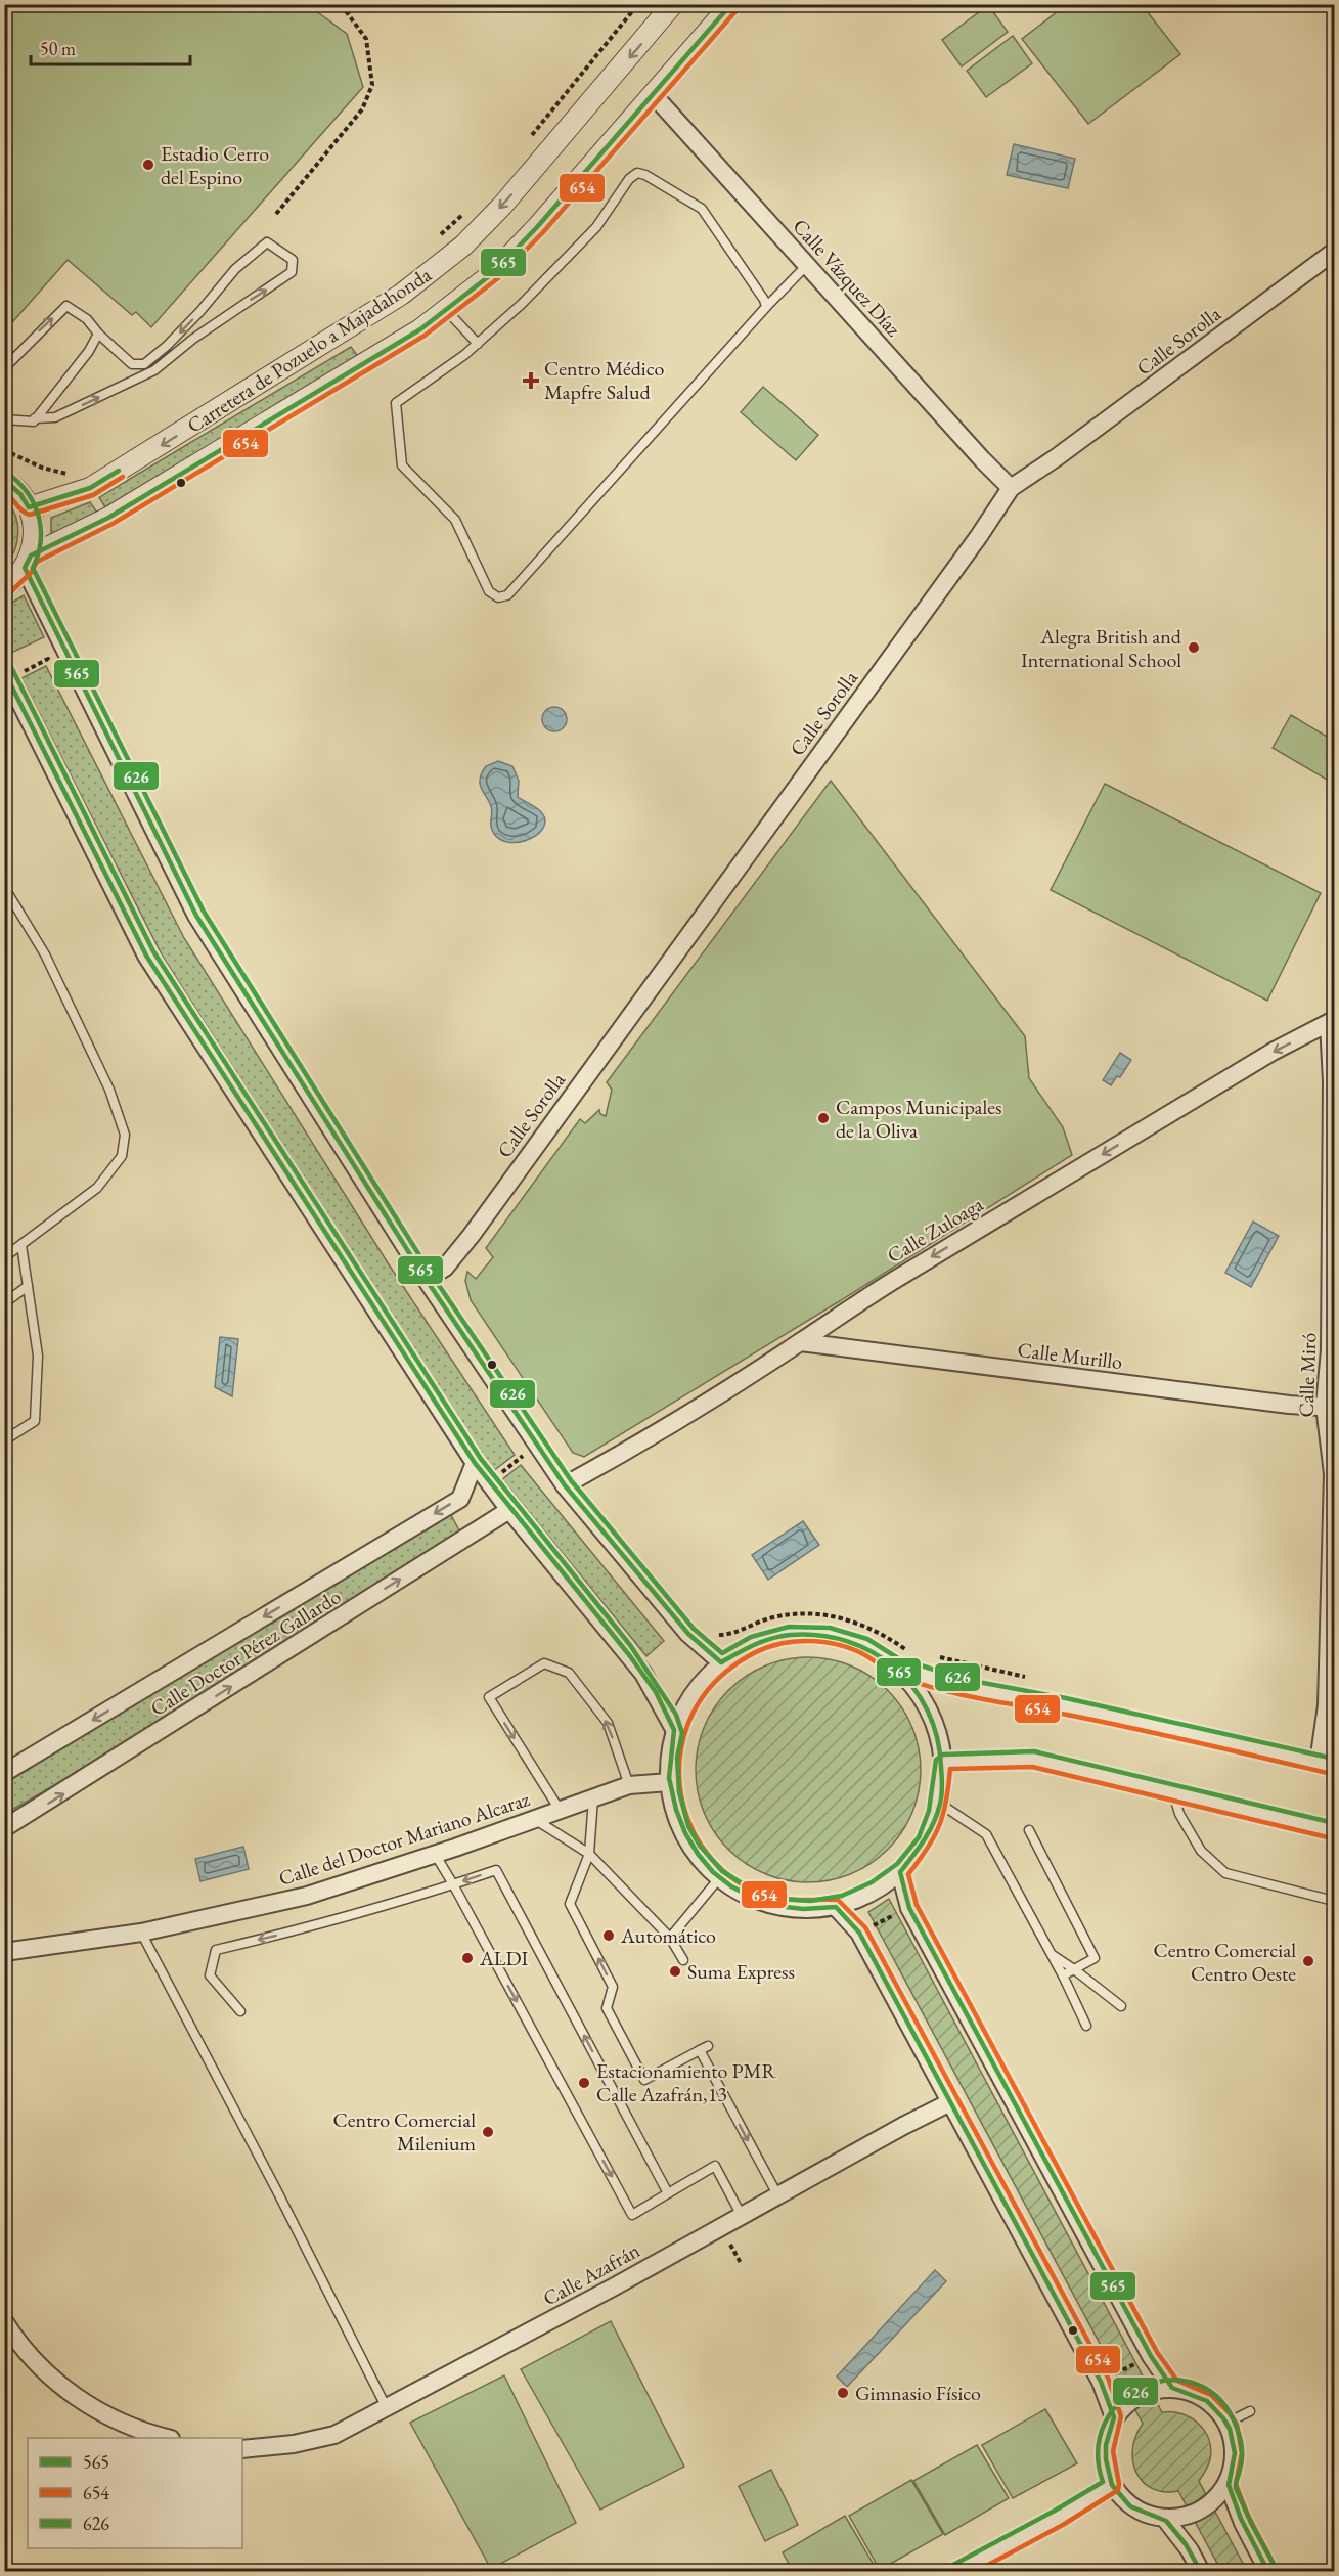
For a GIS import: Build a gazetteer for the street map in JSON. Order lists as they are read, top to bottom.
{
  "streets": {
    "street": [
      "Calle Vázquez Díaz",
      "Calle Sorolla",
      "Carretera de Pozuelo a Majadahonda",
      "Calle Zuloaga",
      "Calle Murillo",
      "Calle Miró",
      "Calle Doctor Pérez Gallardo",
      "Calle del Doctor Mariano Alcaraz",
      "Calle Azafrán"
    ]
  },
  "crossings": [
    ["Calle Vázquez Díaz", "Calle Sorolla"],
    ["Calle Vázquez Díaz", "Carretera de Pozuelo a Majadahonda"],
    ["Calle Zuloaga", "Calle Murillo"],
    ["Calle Zuloaga", "Calle Miró"],
    ["Calle Murillo", "Calle Miró"]
  ],
  "one_way": ["Calle Zuloaga"],
  "places": {
    "other": [
      "Estadio Cerro del Espino",
      "Alegra British and International School",
      "Campos Municipales de la Oliva",
      "Automático",
      "ALDI",
      "Centro Comercial Centro Oeste",
      "Suma Express",
      "Estacionamiento PMR Calle Azafrán,13",
      "Centro Comercial Milenium",
      "Gimnasio Físico"
    ],
    "health": ["Centro Médico Mapfre Salud"]
  },
  "lines": ["transit line 565", "transit line 654", "transit line 626"],
  "legend": ["565", "654", "626"],
  "scale_bar": "50 m"
}
